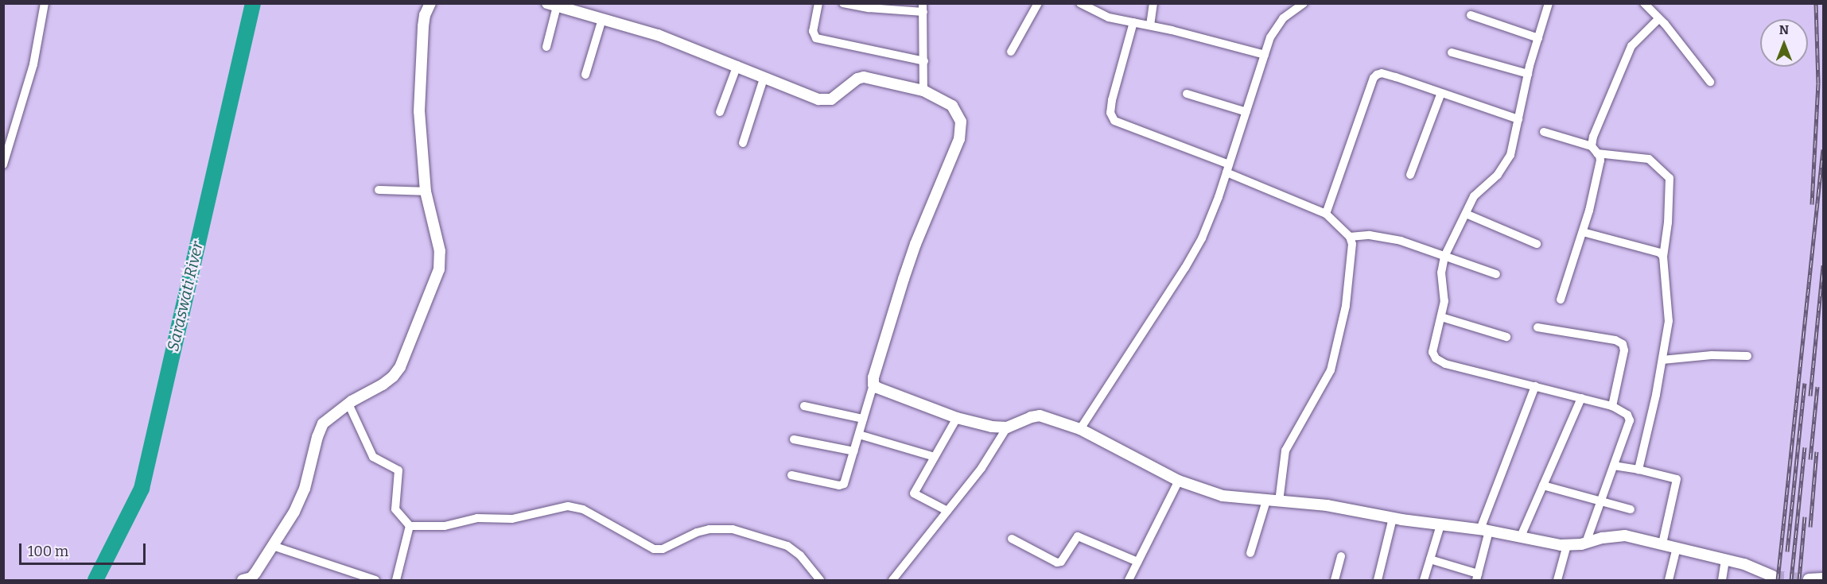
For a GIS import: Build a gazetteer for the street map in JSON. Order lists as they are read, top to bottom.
{
  "water": ["Saraswati River"],
  "scale_bar": "100 m",
  "north": "top"
}
